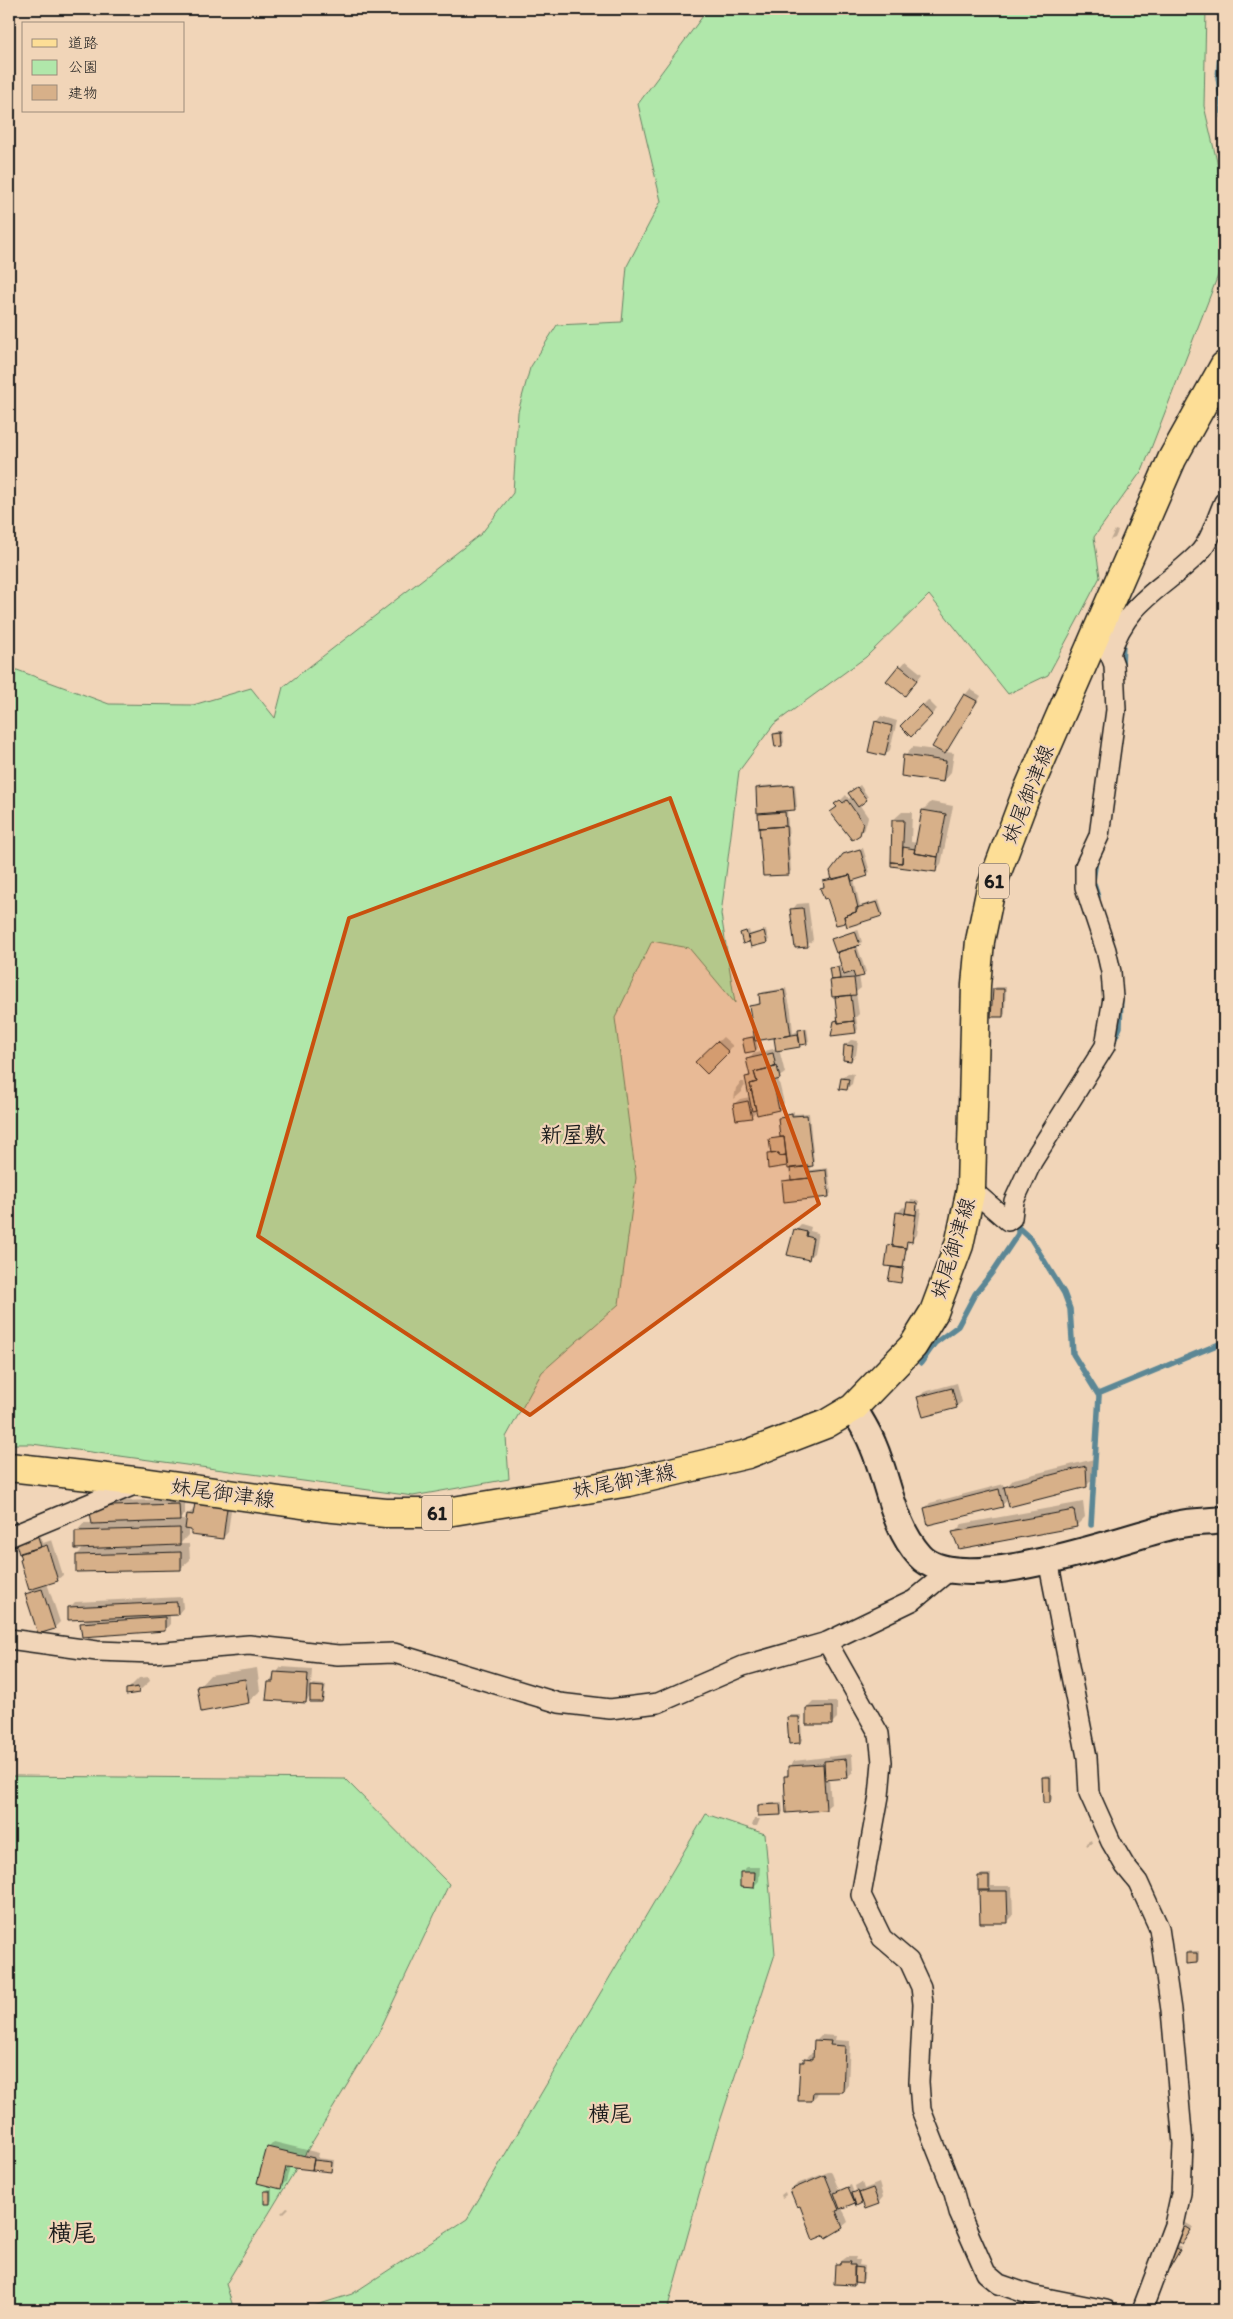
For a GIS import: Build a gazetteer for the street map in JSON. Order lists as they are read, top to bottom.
{
  "streets": {
    "main road": ["妹尾御津線", "61"]
  },
  "districts": ["新屋敷", "横尾", "横尾"],
  "legend": ["道路", "公園", "建物"]
}
